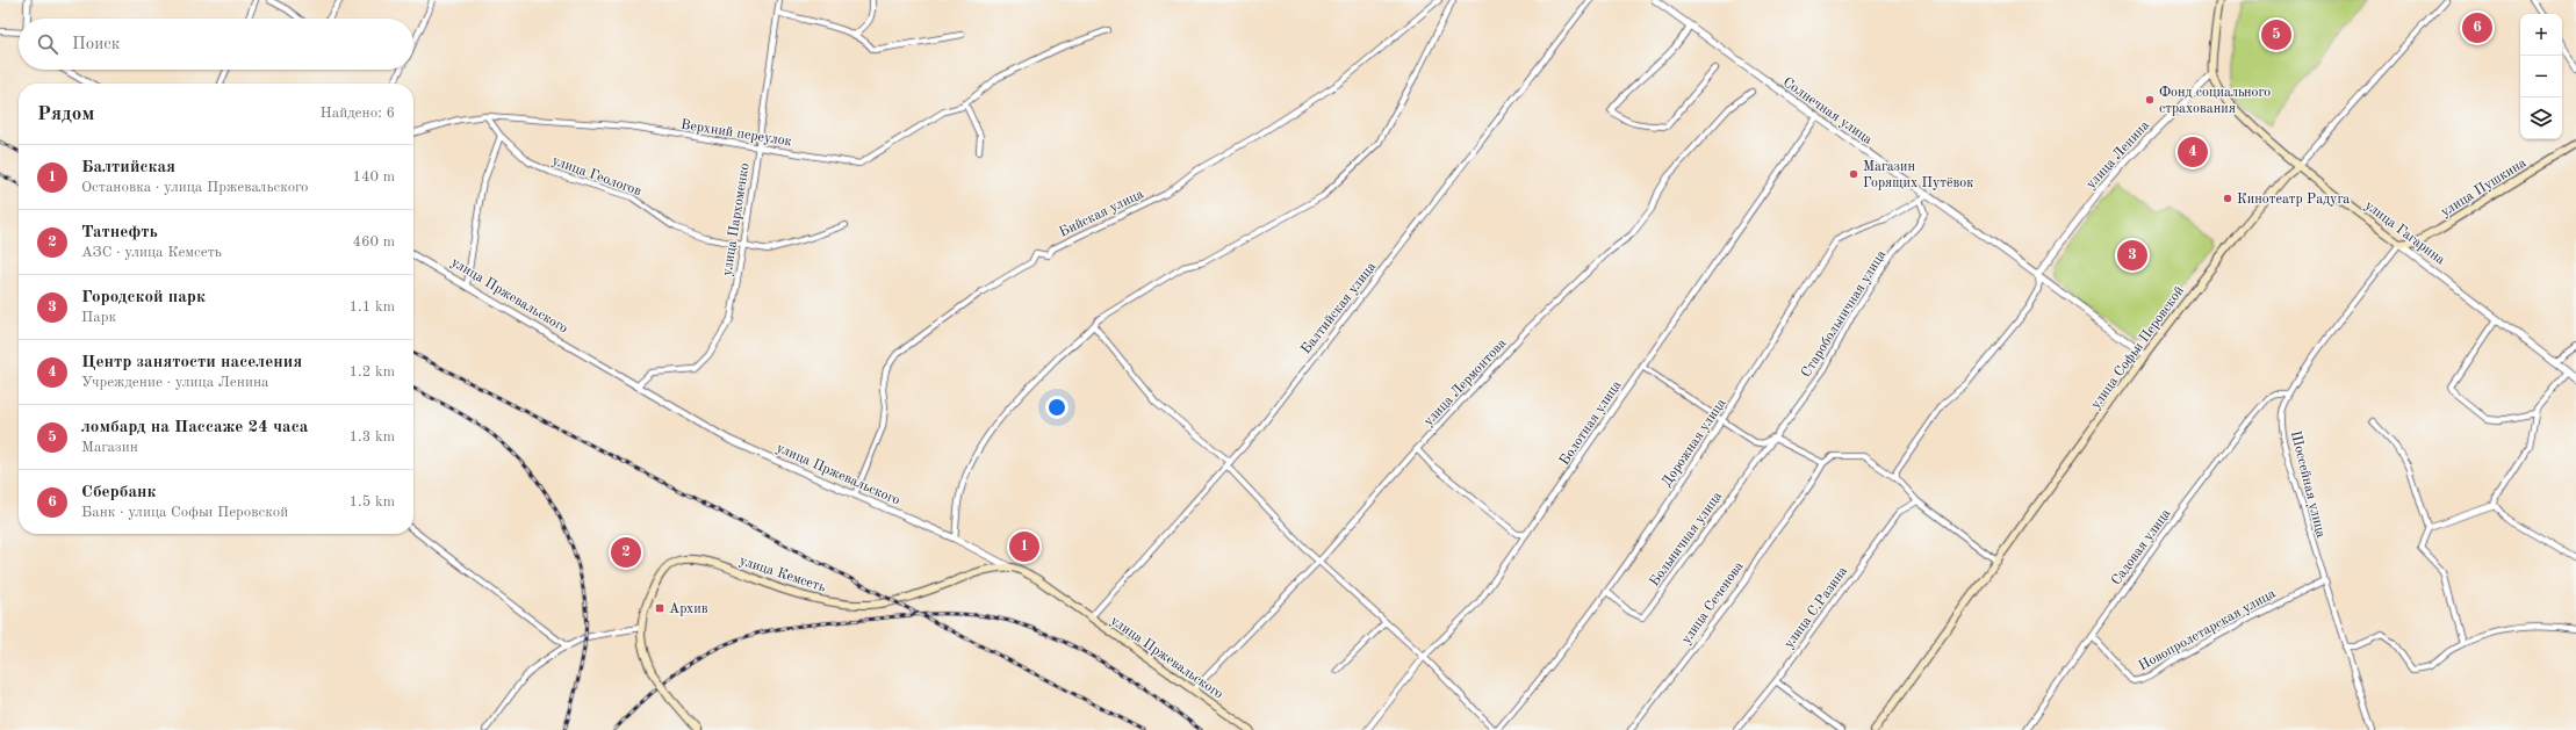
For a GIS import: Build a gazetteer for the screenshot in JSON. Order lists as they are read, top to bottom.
{
  "streets": {
    "main road": [
      "улица Пушкина",
      "улица Гагарина",
      "улица Пржевальского",
      "улица Софьи Перовской",
      "улица Кемсеть"
    ],
    "street": [
      "Солнечная улица",
      "Верхний переулок",
      "улица Ленина",
      "улица Геологов",
      "Бийская улица",
      "улица Пархоменко",
      "Балтийская улица",
      "Старобольничная улица",
      "улица Лермонтова",
      "Болотная улица",
      "Дорожная улица",
      "Шоссейная улица",
      "Больничная улица",
      "Садовая улица",
      "улица Сеченова",
      "улица С.Разина",
      "Новопролетарская улица"
    ]
  },
  "crossings": [
    ["Солнечная улица", "улица Ленина"],
    ["Солнечная улица", "улица Софьи Перовской"],
    ["Солнечная улица", "Болотная улица"],
    ["Солнечная улица", "Дорожная улица"],
    ["Верхний переулок", "улица Геологов"],
    ["Верхний переулок", "улица Пархоменко"],
    ["улица Ленина", "улица Гагарина"],
    ["улица Геологов", "улица Пархоменко"],
    ["улица Пушкина", "улица Гагарина"],
    ["улица Пушкина", "Шоссейная улица"],
    ["Бийская улица", "улица Пржевальского"],
    ["улица Пархоменко", "улица Пржевальского"],
    ["улица Гагарина", "улица Софьи Перовской"],
    ["улица Гагарина", "Шоссейная улица"],
    ["улица Пржевальского", "Балтийская улица"],
    ["улица Пржевальского", "улица Лермонтова"],
    ["улица Пржевальского", "улица Кемсеть"],
    ["Старобольничная улица", "Дорожная улица"],
    ["Старобольничная улица", "Больничная улица"],
    ["Дорожная улица", "Больничная улица"],
    ["Шоссейная улица", "Садовая улица"],
    ["Шоссейная улица", "Новопролетарская улица"],
    ["Садовая улица", "Новопролетарская улица"]
  ],
  "places": {
    "other": ["Фонд социального страхования", "Магазин Горящих Путёвок", "Кинотеатр Радуга"],
    "transit": ["Архив"]
  },
  "page": {
    "pins": [
      "6",
      "5",
      "4",
      "3",
      "1",
      "2"
    ],
    "map_buttons": ["+", "−"],
    "search": "Поиск",
    "heading": ["Рядом", "Найдено: 6"],
    "list": [
      {
        "mark": "1",
        "name": "Балтийская",
        "note": "Остановка · улица Пржевальского",
        "value": "140 m"
      },
      {
        "mark": "2",
        "name": "Татнефть",
        "note": "АЗС · улица Кемсеть",
        "value": "460 m"
      },
      {
        "mark": "3",
        "name": "Городской парк",
        "note": "Парк",
        "value": "1.1 km"
      },
      {
        "mark": "4",
        "name": "Центр занятости населения",
        "note": "Учреждение · улица Ленина",
        "value": "1.2 km"
      },
      {
        "mark": "5",
        "name": "ломбард на Пассаже 24 часа",
        "note": "Магазин",
        "value": "1.3 km"
      },
      {
        "mark": "6",
        "name": "Сбербанк",
        "note": "Банк · улица Софьи Перовской",
        "value": "1.5 km"
      }
    ]
  }
}
